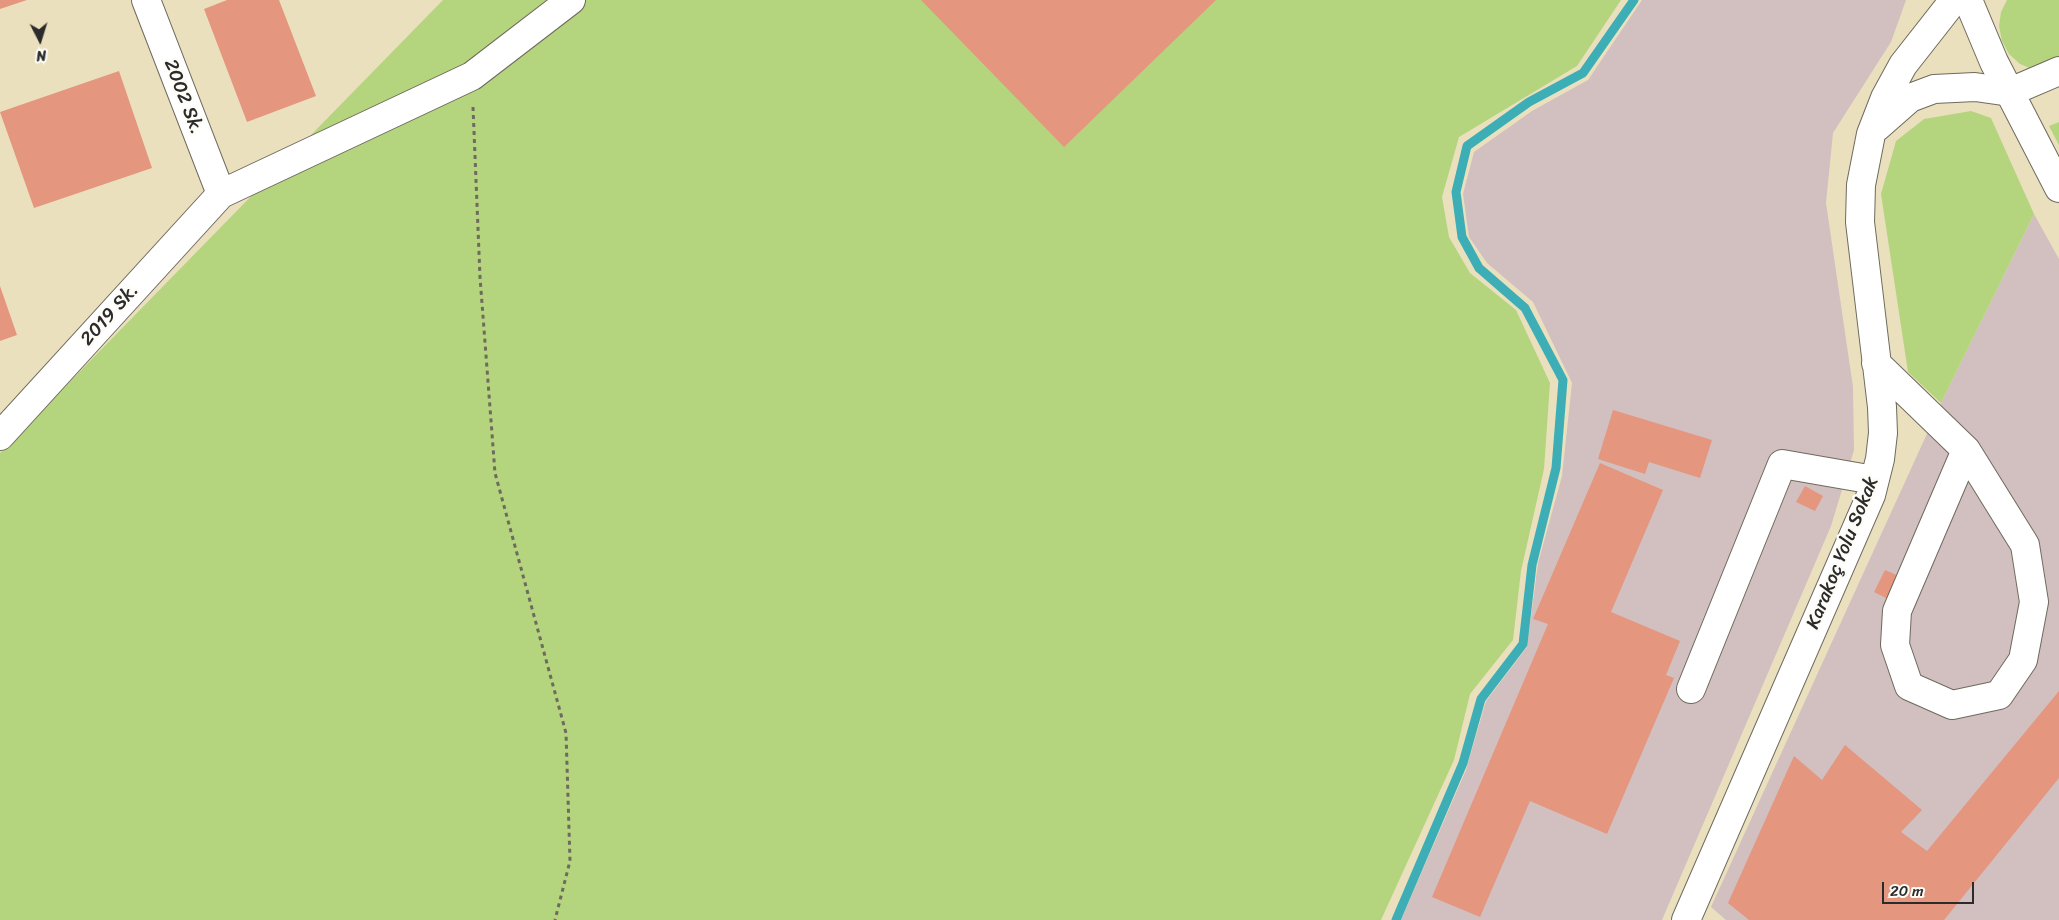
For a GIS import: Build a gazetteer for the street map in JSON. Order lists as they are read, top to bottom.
{
  "streets": {
    "street": ["2002 Sk.", "2019 Sk.", "Karakoç Yolu Sokak"]
  },
  "crossings": [
    ["2002 Sk.", "2019 Sk."]
  ],
  "scale_bar": "20 m",
  "north": "bottom"
}
